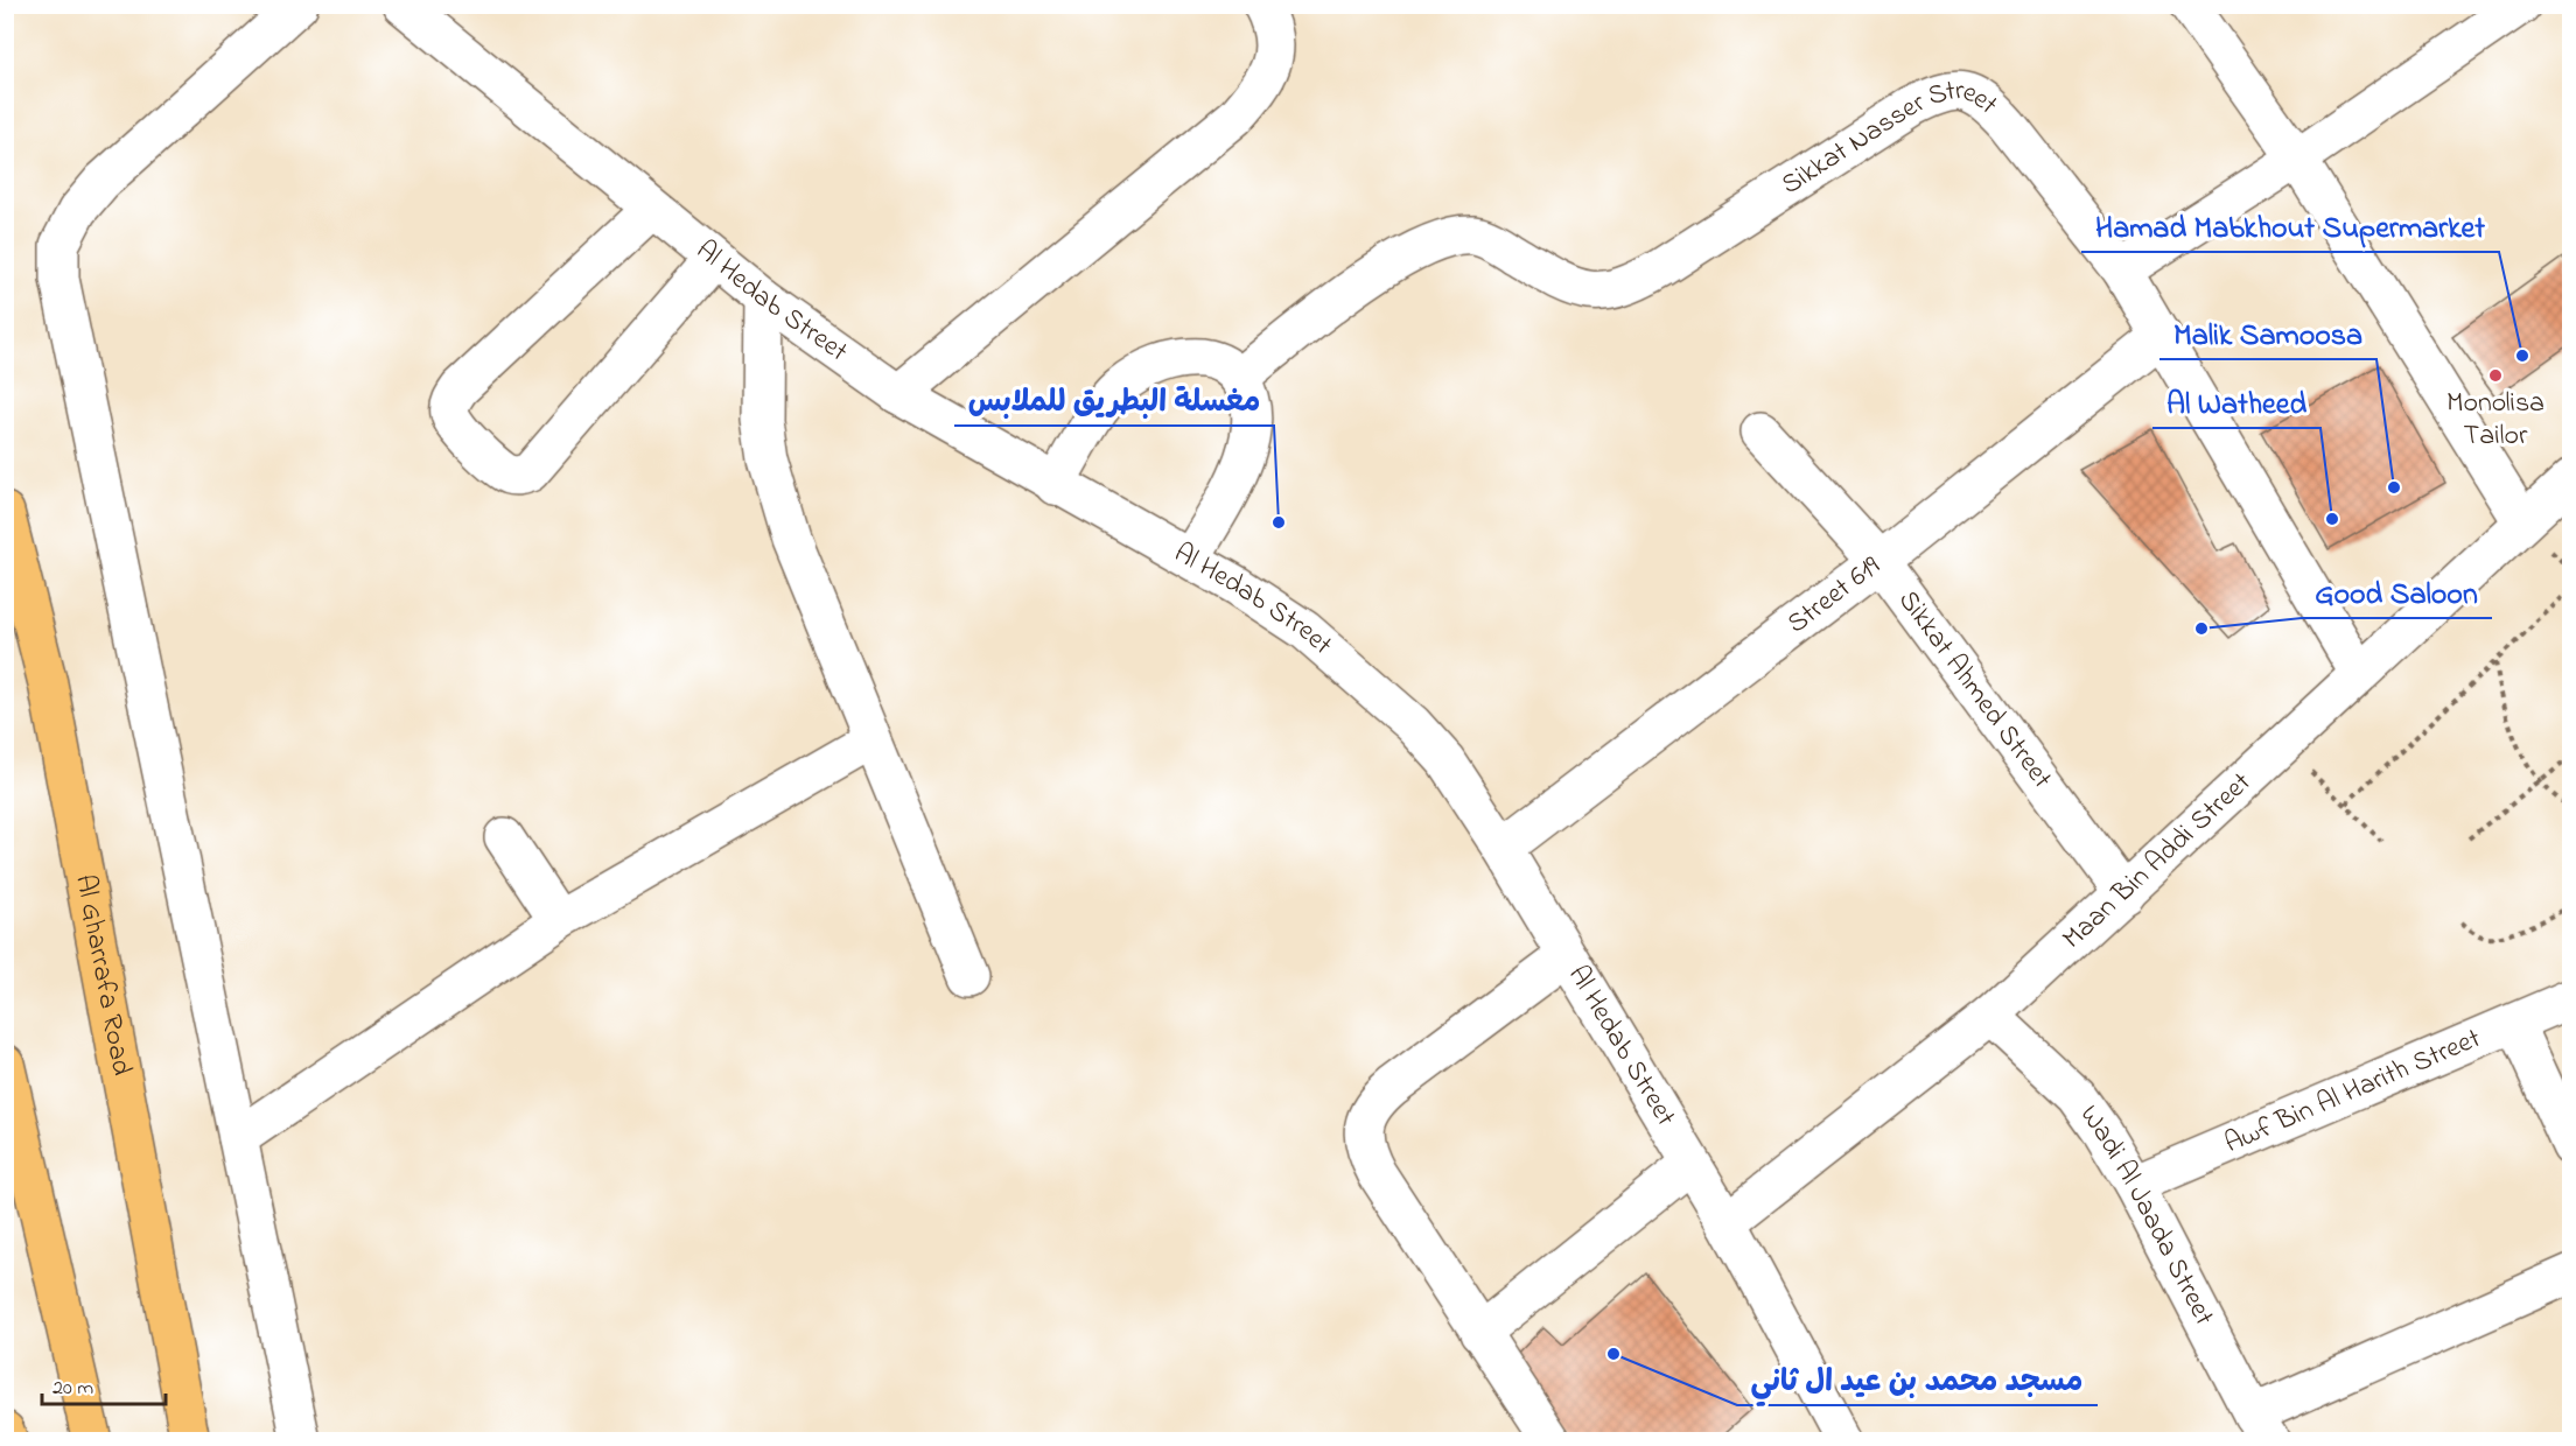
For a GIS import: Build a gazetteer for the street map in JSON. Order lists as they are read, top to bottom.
{
  "streets": {
    "main road": ["Al Gharrafa Road"],
    "street": [
      "Sikkat Nasser Street",
      "Al Hedab Street",
      "Street 619",
      "Sikkat Ahmed Street",
      "Maan Bin Addi Street",
      "Awf Bin Al Harith Street",
      "Wadi Al Jaada Street"
    ]
  },
  "crossings": [
    ["Sikkat Nasser Street", "Street 619"],
    ["Sikkat Nasser Street", "Maan Bin Addi Street"],
    ["Al Hedab Street", "Street 619"],
    ["Al Hedab Street", "Maan Bin Addi Street"],
    ["Street 619", "Sikkat Ahmed Street"],
    ["Sikkat Ahmed Street", "Maan Bin Addi Street"],
    ["Maan Bin Addi Street", "Wadi Al Jaada Street"],
    ["Awf Bin Al Harith Street", "Wadi Al Jaada Street"]
  ],
  "places": [
    "Hamad Mabkhout Supermarket",
    "Monolisa Tailor",
    "Malik Samoosa",
    "Al Watheed",
    "مغسلة البطريق للملابس",
    "Good Saloon",
    "مسجد محمد بن عيد ال ثاني"
  ],
  "scale_bar": "20 m"
}
